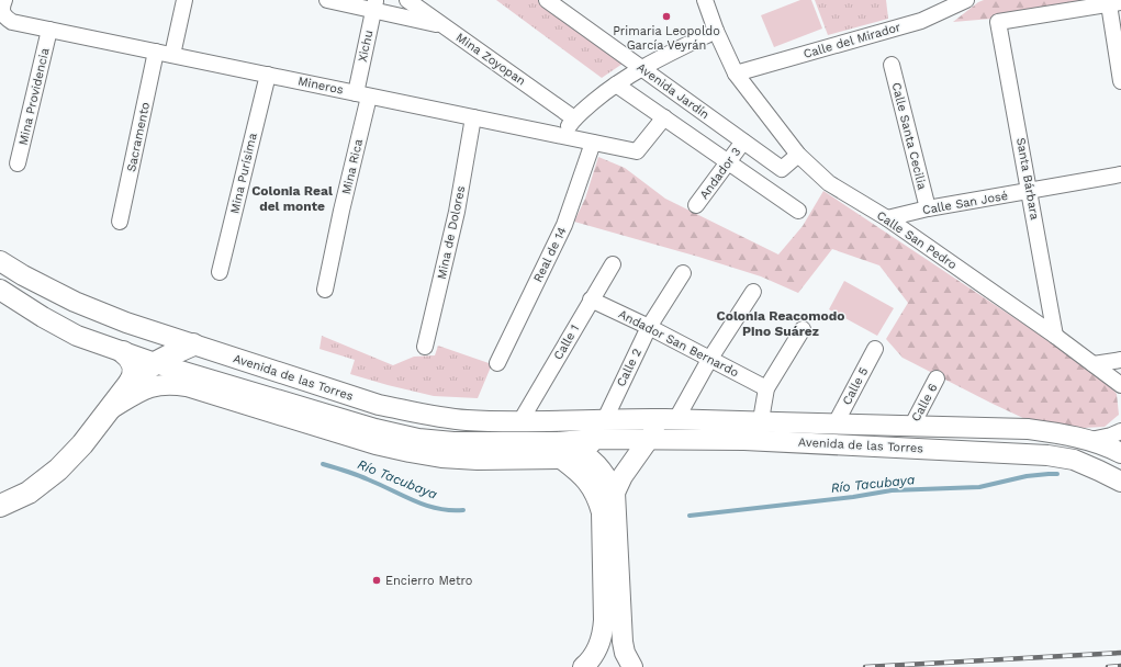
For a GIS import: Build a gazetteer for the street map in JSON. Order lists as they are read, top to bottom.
{
  "streets": {
    "street": [
      "Calle del Mirador",
      "Xichu",
      "Mina Zoyopan",
      "Mineros",
      "Avenida Jardín",
      "Mina Providencia",
      "Calle Santa Cecilia",
      "Sacramento",
      "Mina Rica",
      "Mina Purísima",
      "Andador 3",
      "Santa Bárbara",
      "Calle San José",
      "Mina de Dolores",
      "Calle San Pedro",
      "Real de 14",
      "Calle 1",
      "Andador San Bernardo",
      "Calle 2",
      "Avenida de las Torres",
      "Calle 5",
      "Calle 6"
    ]
  },
  "crossings": [
    ["Calle del Mirador", "Calle San Pedro"],
    ["Xichu", "Mineros"],
    ["Xichu", "Mina Rica"],
    ["Mineros", "Mina Providencia"],
    ["Mineros", "Sacramento"],
    ["Mineros", "Mina Rica"],
    ["Mineros", "Mina Purísima"],
    ["Mineros", "Mina de Dolores"],
    ["Mineros", "Real de 14"],
    ["Avenida Jardín", "Andador 3"],
    ["Avenida Jardín", "Calle San Pedro"],
    ["Calle Santa Cecilia", "Calle San José"],
    ["Santa Bárbara", "Calle San José"],
    ["Santa Bárbara", "Calle San Pedro"],
    ["Calle San José", "Calle San Pedro"],
    ["Calle 1", "Andador San Bernardo"],
    ["Calle 1", "Avenida de las Torres"],
    ["Andador San Bernardo", "Calle 2"],
    ["Calle 2", "Avenida de las Torres"],
    ["Avenida de las Torres", "Calle 5"],
    ["Avenida de las Torres", "Calle 6"]
  ],
  "districts": ["Colonia Real del monte", "Colonia Reacomodo Pino Suárez"],
  "water": ["Río Tacubaya"],
  "places": ["Primaria Leopoldo García Veyrán", "Encierro Metro"]
}
